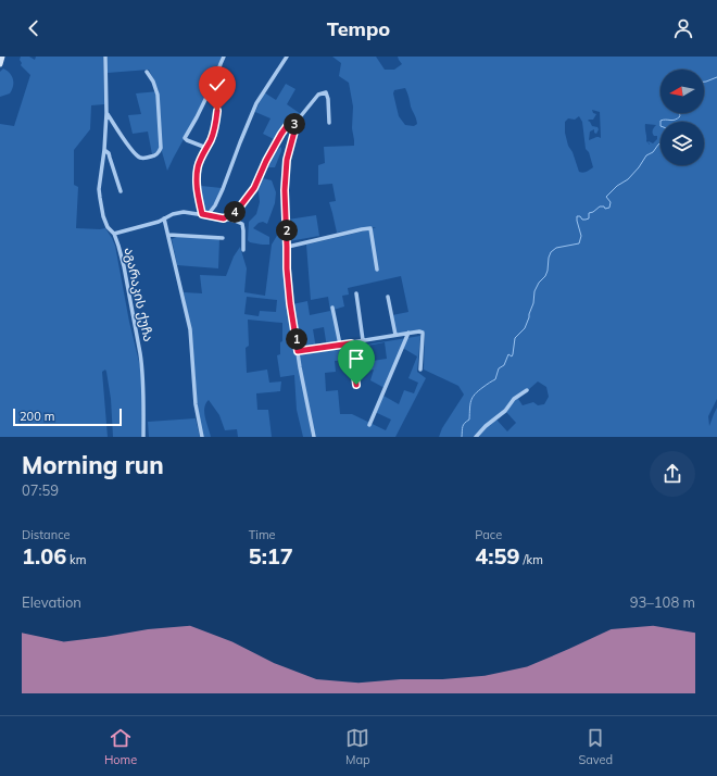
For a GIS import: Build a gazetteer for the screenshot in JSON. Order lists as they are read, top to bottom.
{
  "streets": {
    "street": ["აგარაკის ქუჩა"]
  },
  "scale_bar": "200 m",
  "north": "left",
  "page": {
    "header": "Tempo",
    "pins": [
      "3",
      "4",
      "2",
      "1"
    ],
    "scale": "200 m",
    "heading": ["Morning run", "07:59"],
    "stats": [
      ["Distance", "1.06 km"],
      ["Time", "5:17"],
      ["Pace", "4:59 /km"]
    ],
    "chart": ["Elevation", "93–108 m"],
    "tabs": ["Home", "Map", "Saved"]
  }
}
